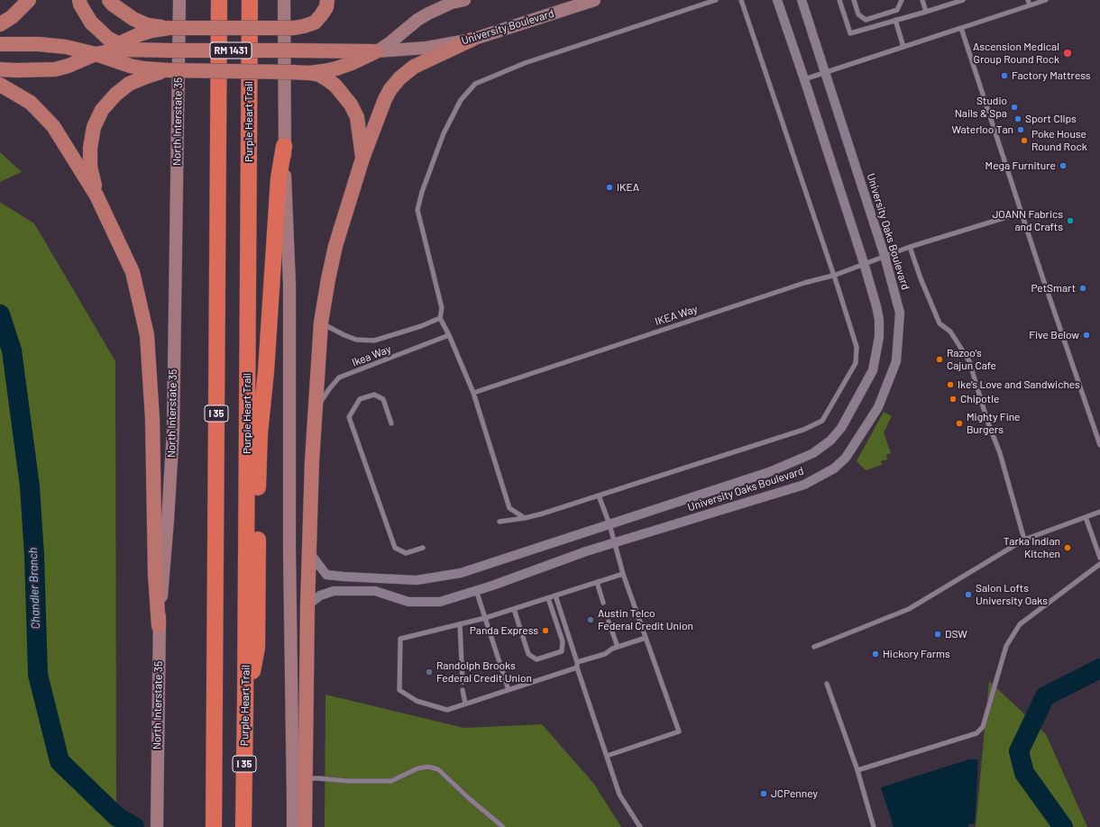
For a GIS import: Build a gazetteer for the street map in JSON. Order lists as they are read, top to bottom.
{
  "streets": {
    "highway": ["Purple Heart Trail", "I 35"],
    "main road": ["University Boulevard", "RM 1431", "North Interstate 35"],
    "street": ["University Oaks Boulevard"],
    "lane": ["IKEA Way", "Ikea Way"]
  },
  "crossings": [
    ["University Boulevard", "RM 1431"],
    ["University Oaks Boulevard", "IKEA Way"]
  ],
  "water": ["Chandler Branch"],
  "places": [
    "Ascension Medical Group Round Rock",
    "Factory Mattress",
    "Studio Nails & Spa",
    "Sport Clips",
    "Waterloo Tan",
    "Poke House Round Rock",
    "Mega Furniture",
    "IKEA",
    "JOANN Fabrics and Crafts",
    "PetSmart",
    "Five Below",
    "Razoo's Cajun Cafe",
    "Ike's Love and Sandwiches",
    "Chipotle",
    "Mighty Fine Burgers",
    "Tarka Indian Kitchen",
    "Salon Lofts University Oaks",
    "Austin Telco Federal Credit Union",
    "Panda Express",
    "DSW",
    "Hickory Farms",
    "Randolph Brooks Federal Credit Union",
    "JCPenney"
  ]
}
